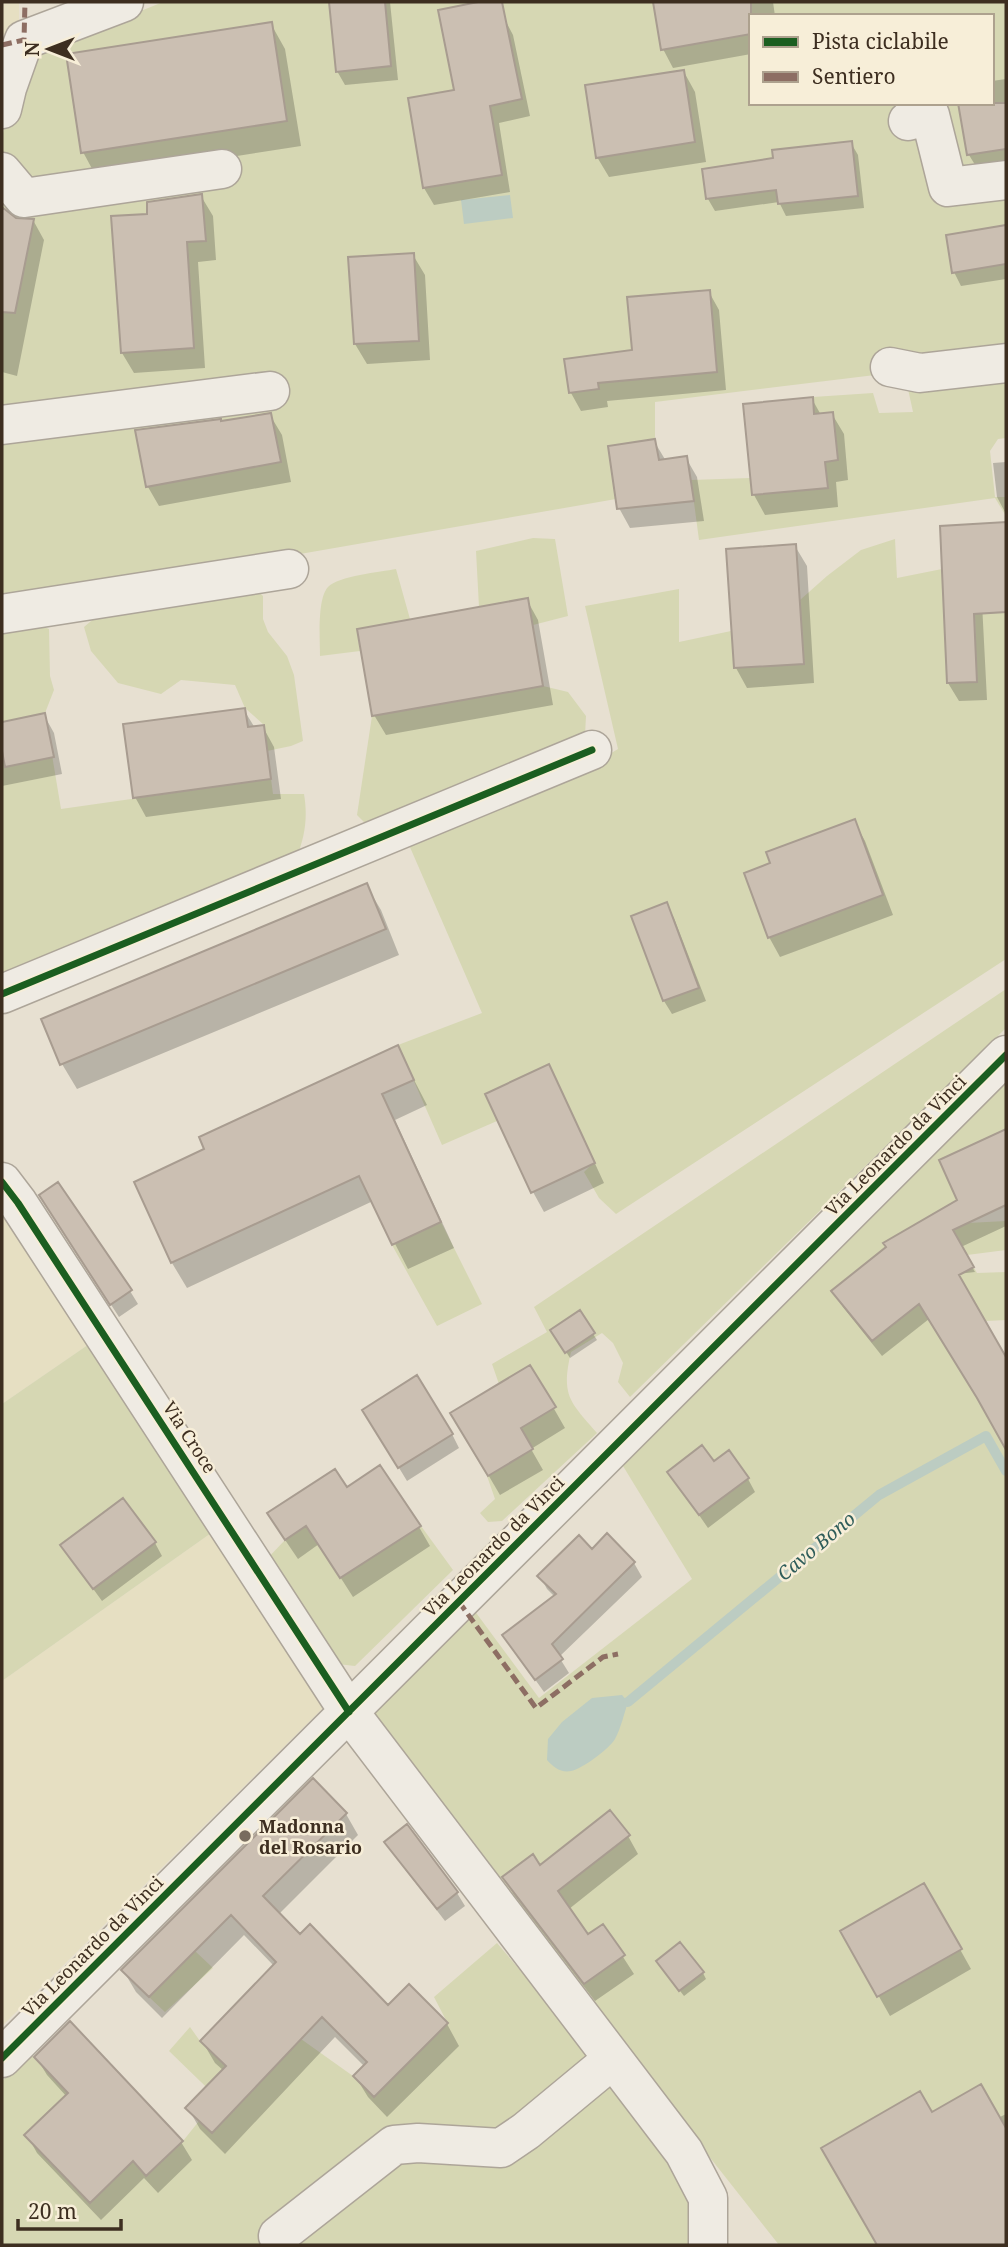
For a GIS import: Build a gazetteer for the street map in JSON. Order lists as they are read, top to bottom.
{
  "streets": {
    "street": ["Via Leonardo da Vinci", "Via Croce"]
  },
  "crossings": [
    ["Via Leonardo da Vinci", "Via Croce"]
  ],
  "water": ["Cavo Bono"],
  "places": ["Madonna del Rosario"],
  "legend": ["Pista ciclabile", "Sentiero"],
  "scale_bar": "20 m",
  "north": "left"
}
